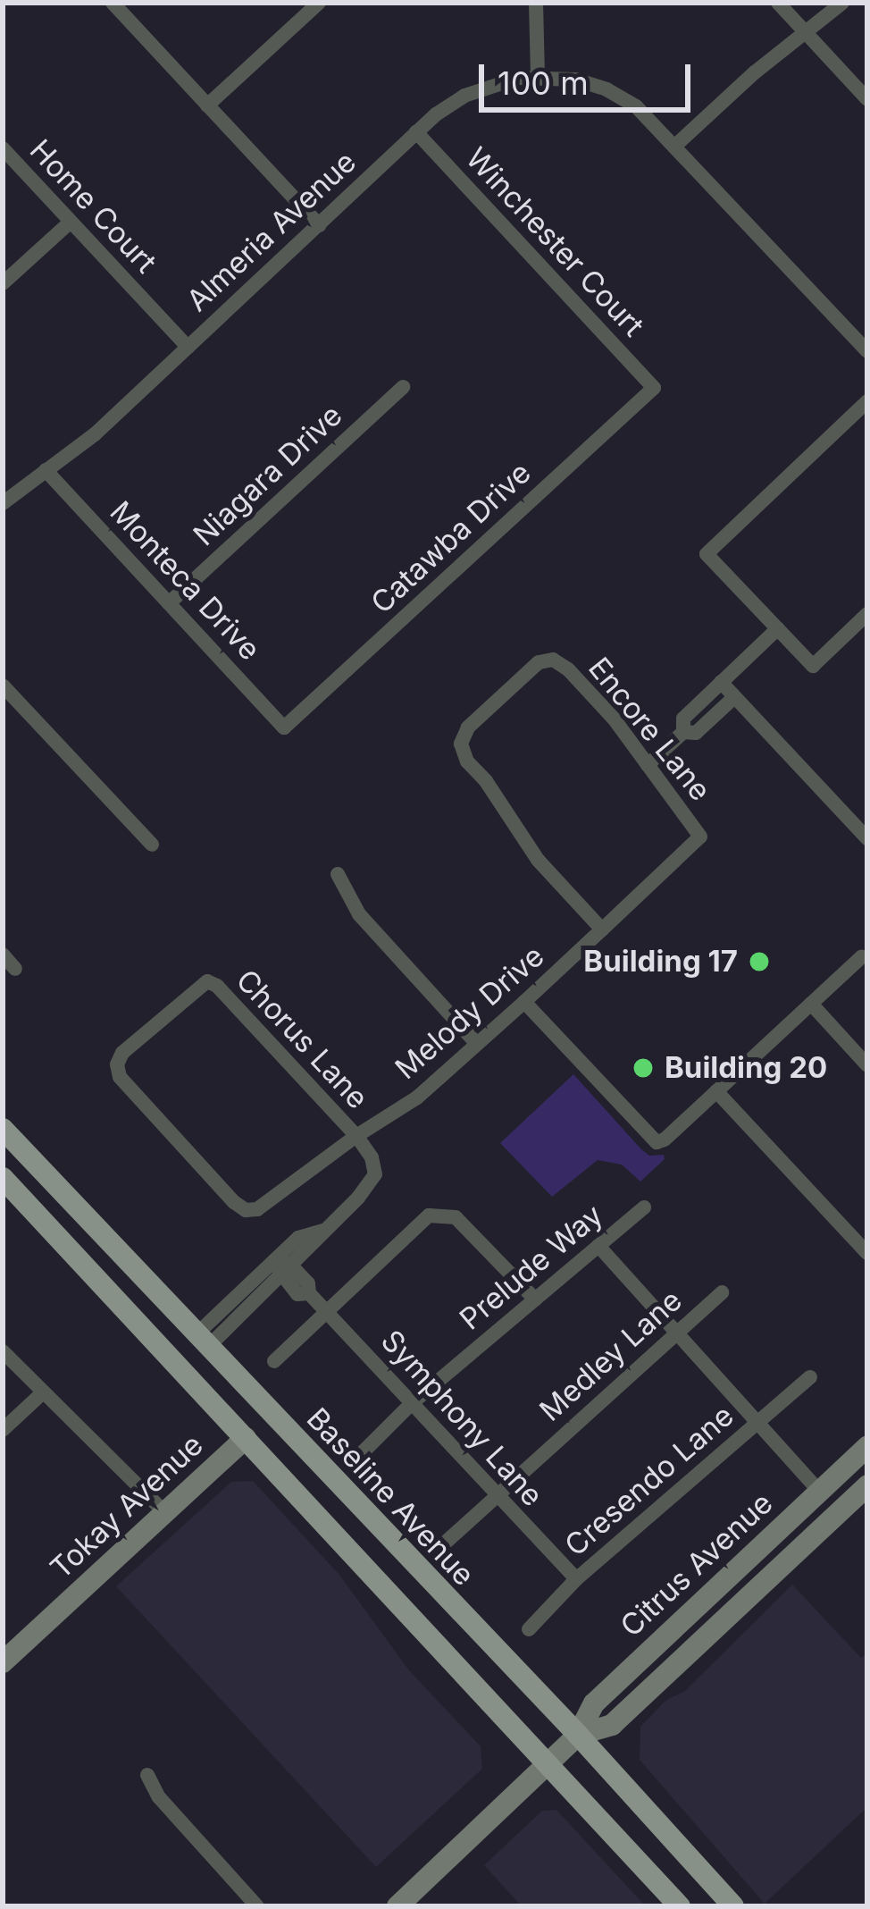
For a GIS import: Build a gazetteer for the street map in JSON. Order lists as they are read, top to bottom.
{
  "streets": {
    "main road": ["Baseline Avenue", "Tokay Avenue", "Citrus Avenue"],
    "street": [
      "Home Court",
      "Almeria Avenue",
      "Winchester Court",
      "Niagara Drive",
      "Catawba Drive",
      "Monteca Drive",
      "Encore Lane",
      "Melody Drive",
      "Chorus Lane",
      "Prelude Way",
      "Medley Lane",
      "Symphony Lane",
      "Cresendo Lane"
    ]
  },
  "crossings": [
    ["Home Court", "Almeria Avenue"],
    ["Almeria Avenue", "Winchester Court"],
    ["Almeria Avenue", "Monteca Drive"],
    ["Winchester Court", "Catawba Drive"],
    ["Niagara Drive", "Monteca Drive"],
    ["Catawba Drive", "Monteca Drive"],
    ["Encore Lane", "Melody Drive"],
    ["Melody Drive", "Chorus Lane"],
    ["Prelude Way", "Symphony Lane"],
    ["Medley Lane", "Symphony Lane"],
    ["Symphony Lane", "Cresendo Lane"],
    ["Baseline Avenue", "Citrus Avenue"]
  ],
  "places": ["Building 17", "Building 20"],
  "scale_bar": "100 m"
}
